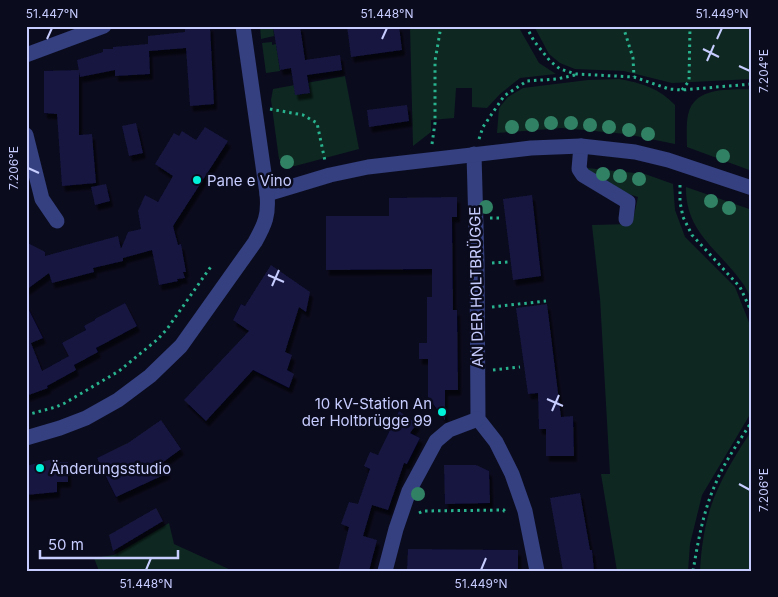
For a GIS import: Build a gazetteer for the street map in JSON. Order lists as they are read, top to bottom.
{
  "streets": {
    "street": ["AN DER HOLTBRÜGGE"]
  },
  "places": ["Pane e Vino", "10 kV-Station An der Holtbrügge 99", "Änderungsstudio"],
  "scale_bar": "50 m",
  "coordinates": [
    "51.447°N",
    "51.448°N",
    "51.449°N",
    "7.204°E",
    "7.206°E"
  ]
}
